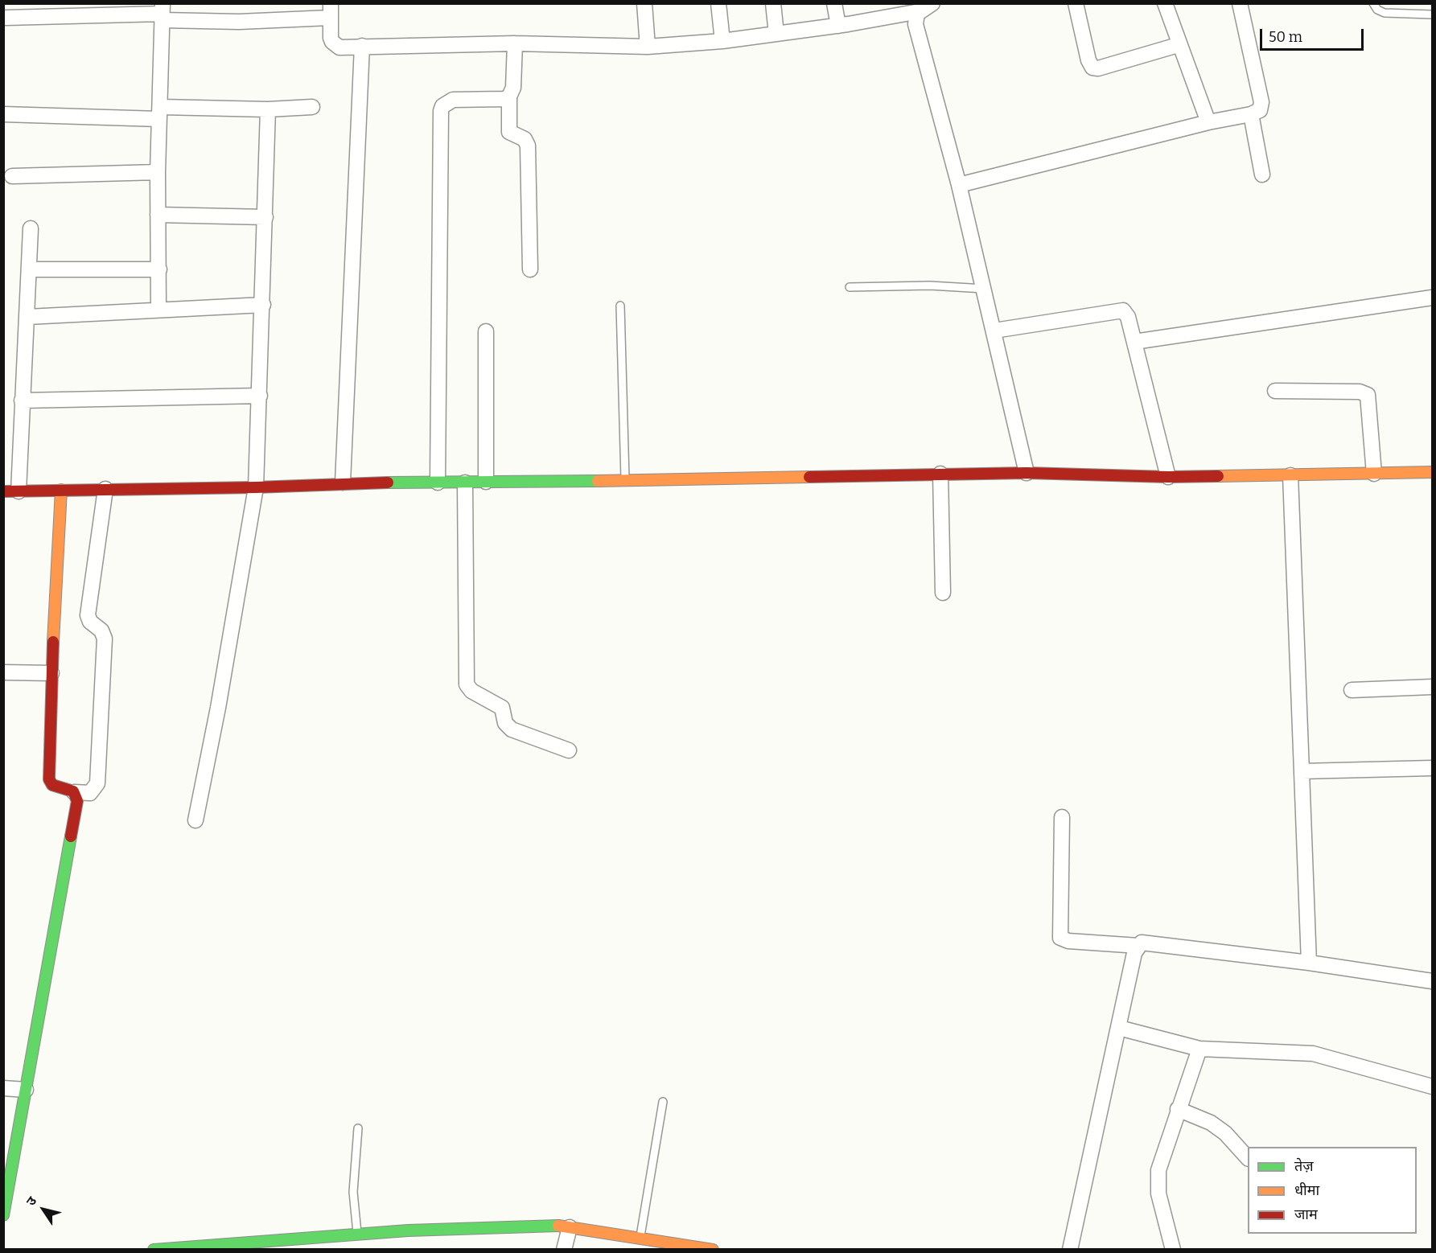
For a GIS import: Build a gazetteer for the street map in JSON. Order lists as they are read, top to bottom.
{
  "legend": ["तेज़", "धीमा", "जाम"],
  "scale_bar": "50 m",
  "north": "top left"
}
